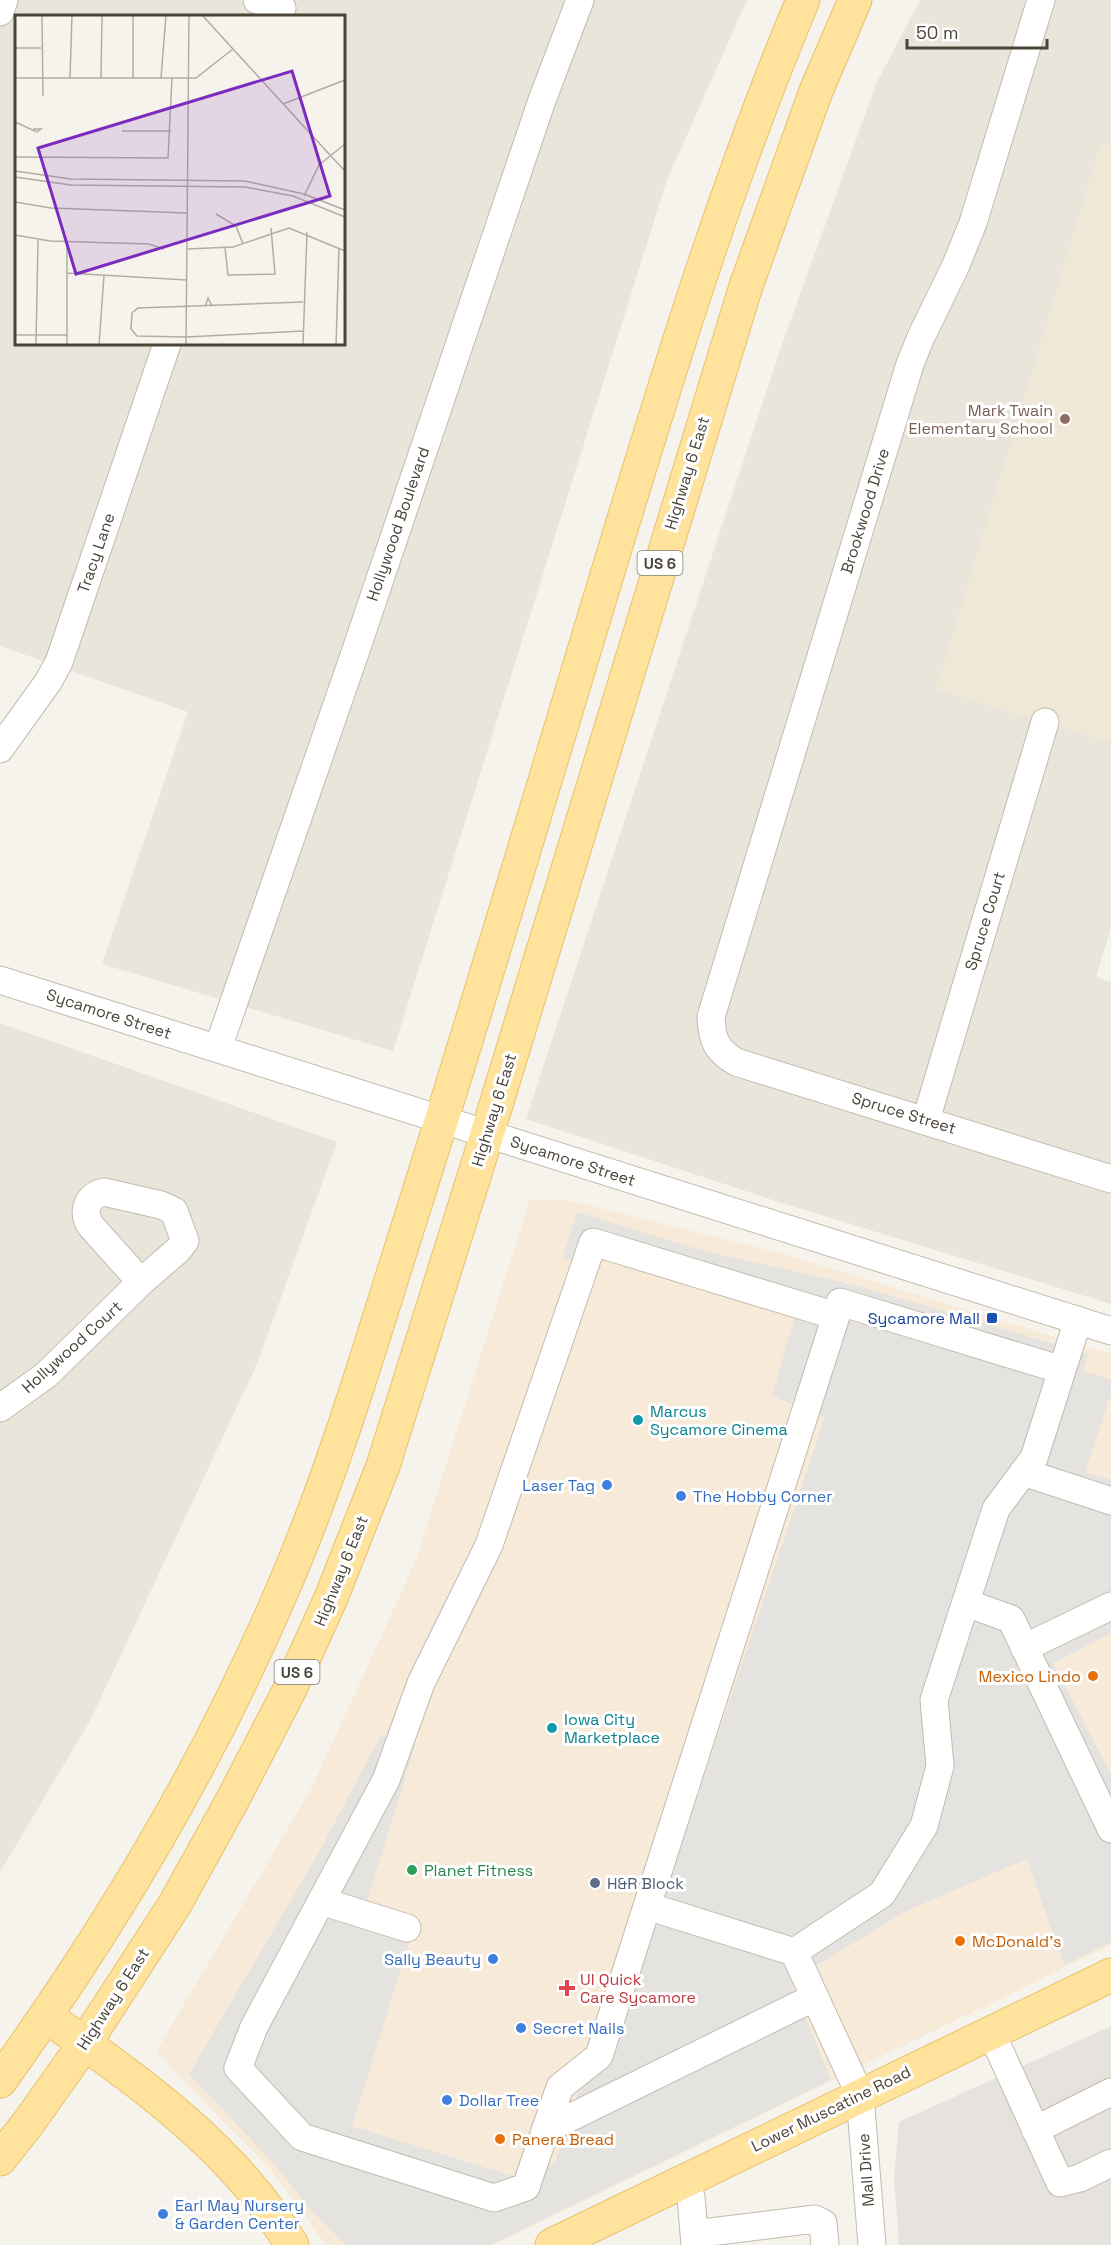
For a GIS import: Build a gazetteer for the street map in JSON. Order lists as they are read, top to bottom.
{
  "streets": {
    "main road": ["Highway 6 East", "US 6", "Lower Muscatine Road"],
    "street": [
      "Brookwood Drive",
      "Hollywood Boulevard",
      "Tracy Lane",
      "Spruce Court",
      "Sycamore Street",
      "Spruce Street",
      "Hollywood Court",
      "Mall Drive"
    ]
  },
  "crossings": [
    ["Highway 6 East", "Sycamore Street"],
    ["Brookwood Drive", "Spruce Street"],
    ["Hollywood Boulevard", "Sycamore Street"],
    ["US 6", "Sycamore Street"],
    ["Spruce Court", "Spruce Street"],
    ["Lower Muscatine Road", "Mall Drive"]
  ],
  "places": {
    "other": [
      "Mark Twain Elementary School",
      "Marcus Sycamore Cinema",
      "Laser Tag",
      "The Hobby Corner",
      "Mexico Lindo",
      "Iowa City Marketplace",
      "Planet Fitness",
      "H&R Block",
      "McDonald's",
      "Sally Beauty",
      "Secret Nails",
      "Dollar Tree",
      "Panera Bread",
      "Earl May Nursery & Garden Center"
    ],
    "transit": ["Sycamore Mall"],
    "health": ["UI Quick Care Sycamore"]
  },
  "scale_bar": "50 m"
}
